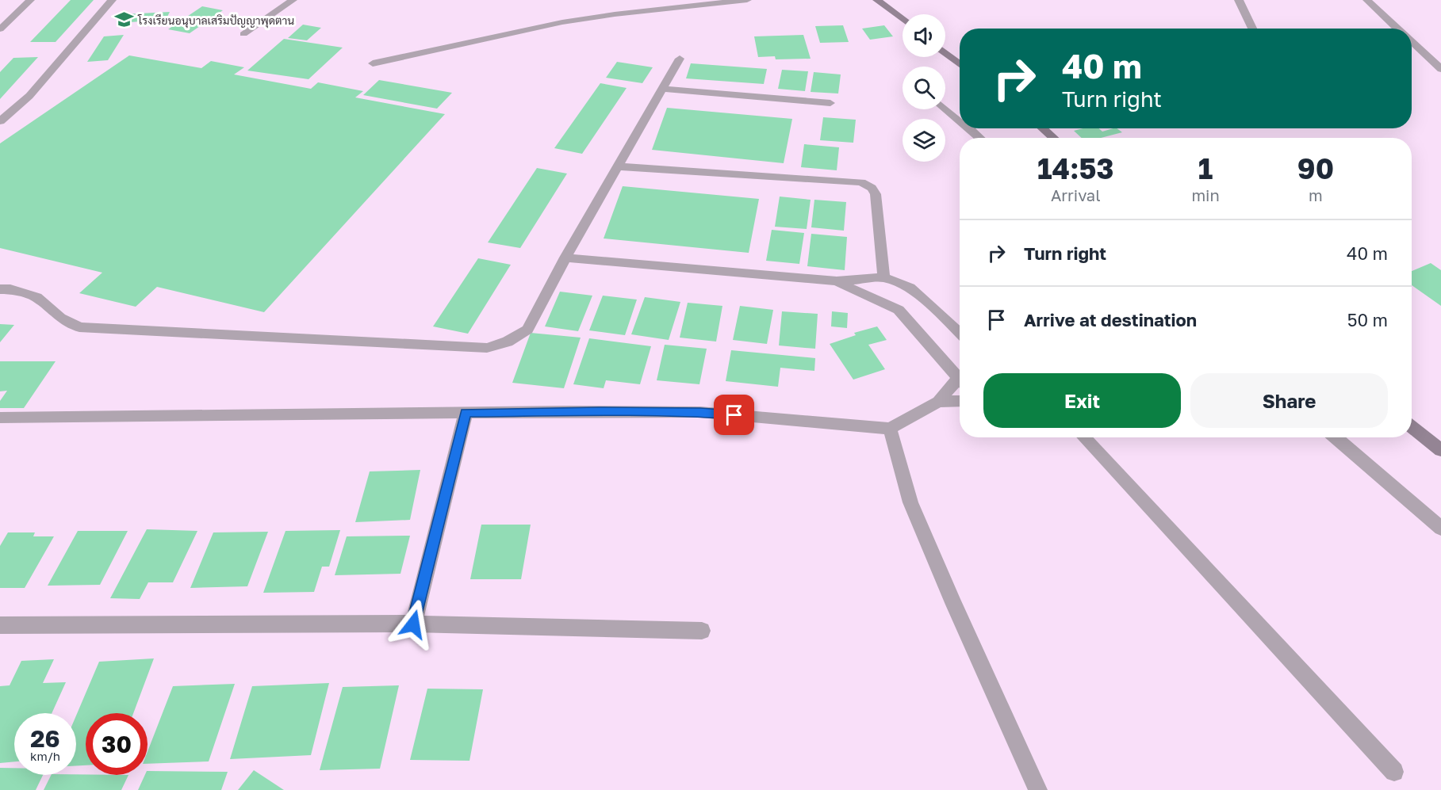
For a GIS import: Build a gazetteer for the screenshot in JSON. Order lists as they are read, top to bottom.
{
  "places": {
    "school or university": ["โรงเรียนอนุบาลเสริมปัญญาพุดตาน"]
  },
  "page": {
    "turn": ["40 m", "Turn right"],
    "eta": [
      "14:53",
      "Arrival",
      "1",
      "min",
      "90",
      "m"
    ],
    "list": [
      {
        "name": "Turn right",
        "value": "40 m"
      },
      {
        "name": "Arrive at destination",
        "value": "50 m"
      }
    ],
    "buttons": ["Exit", "Share"],
    "speed": "26 km/h",
    "limit": "30"
  }
}
